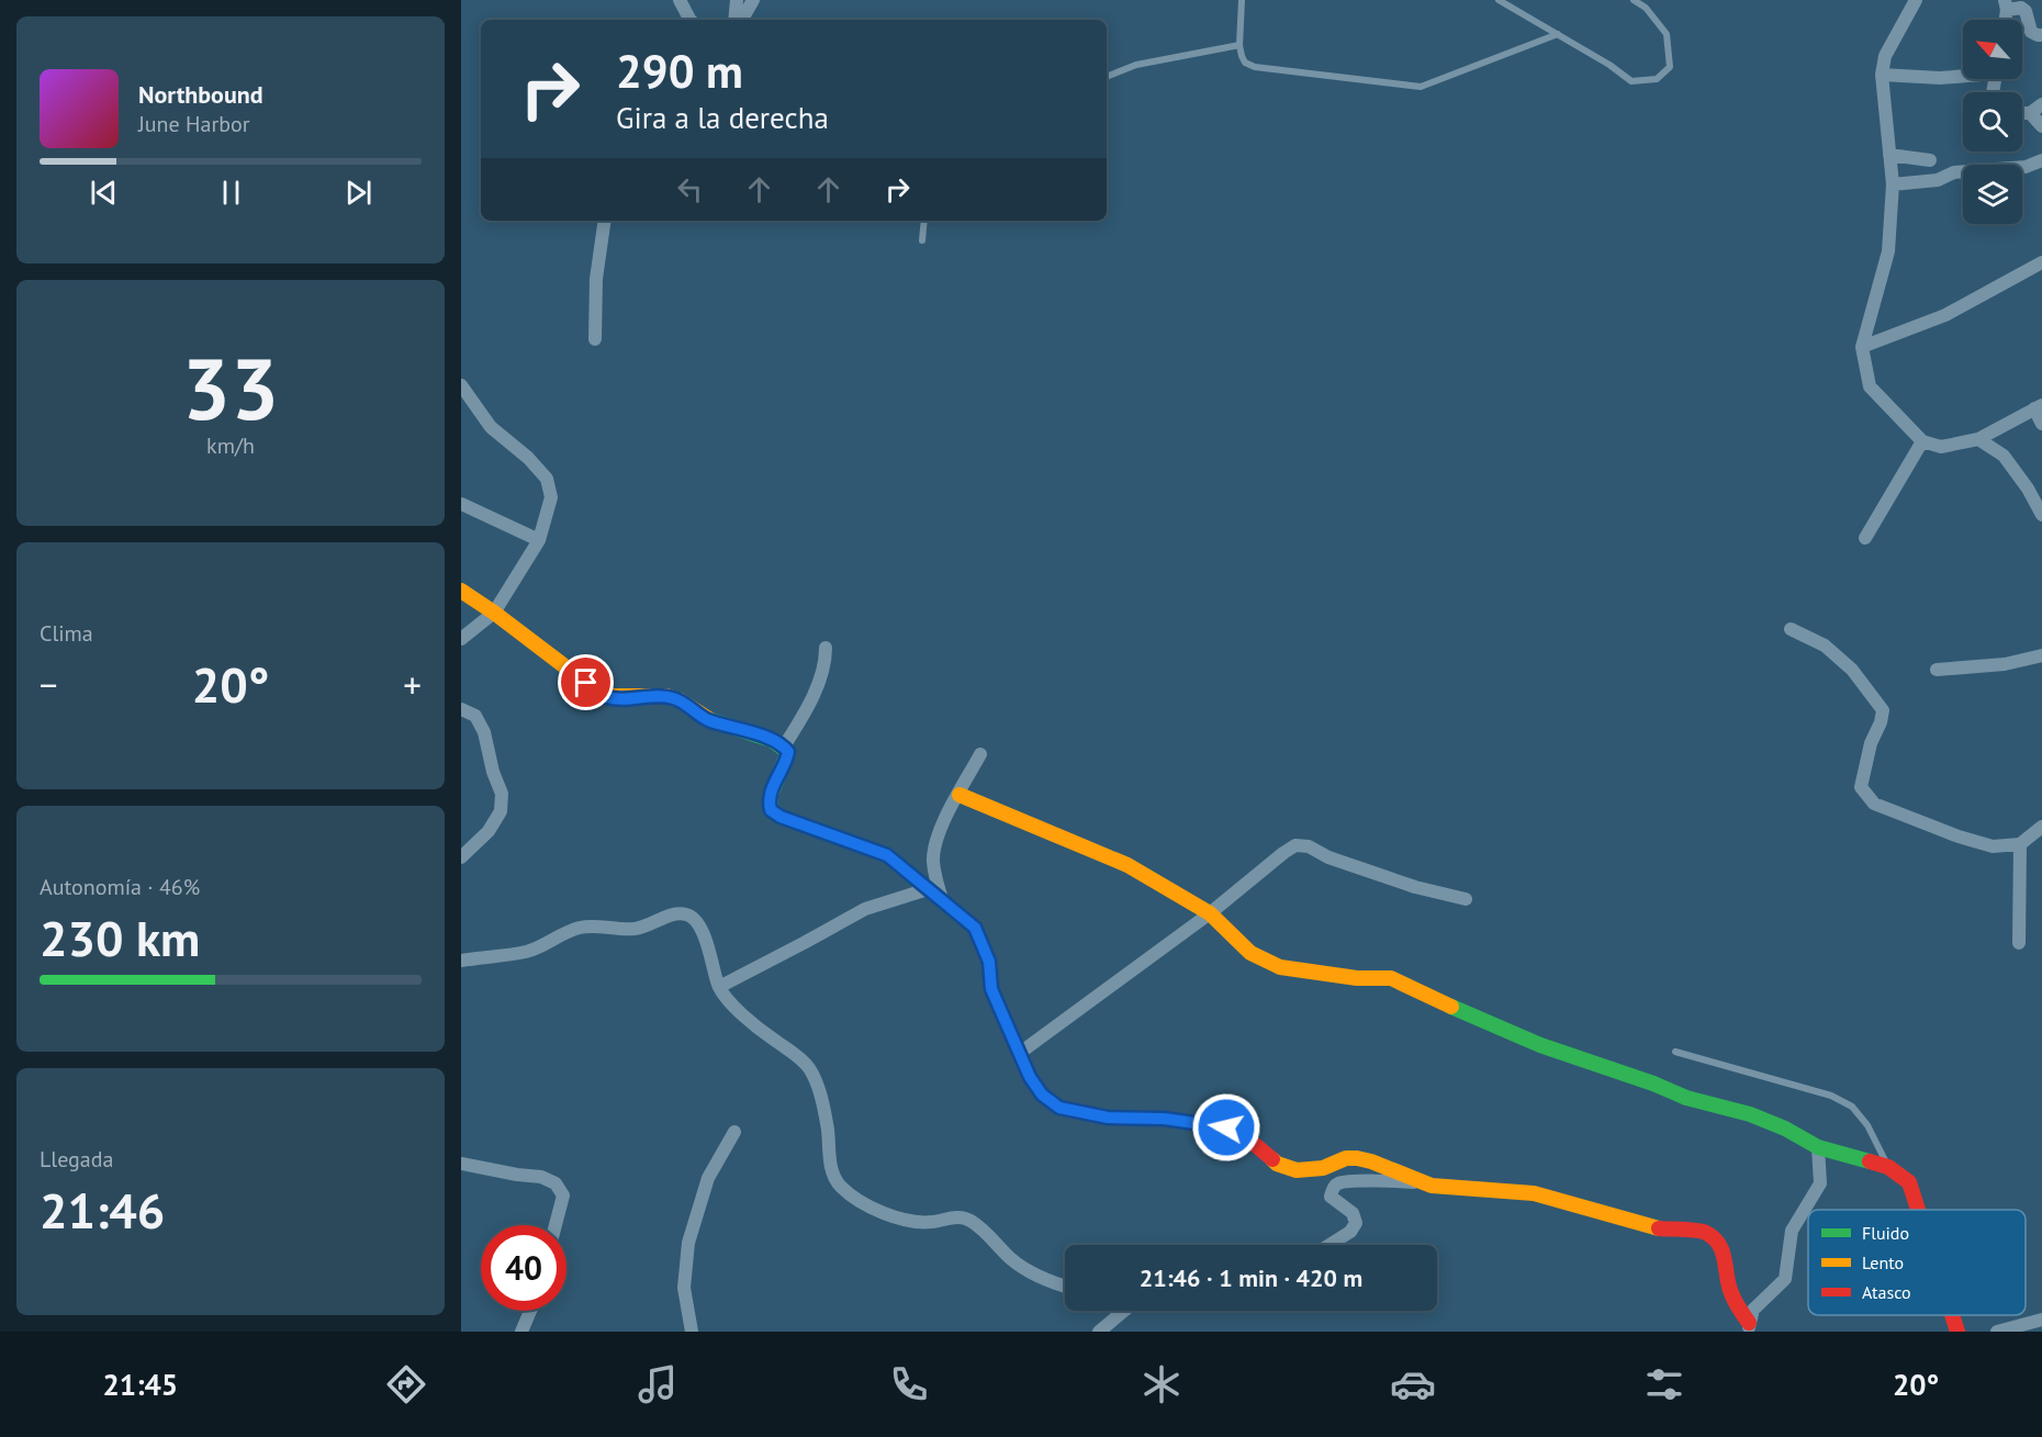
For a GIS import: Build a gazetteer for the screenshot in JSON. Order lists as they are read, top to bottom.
{
  "legend": ["Fluido", "Lento", "Atasco"],
  "north": "top left",
  "page": {
    "turn": ["290 m", "Gira a la derecha"],
    "song": ["Northbound", "June Harbor"],
    "tile": [
      ["33", "km/h"],
      "Clima",
      ["Autonomía · 46%", "230 km"],
      ["Llegada", "21:46"]
    ],
    "heat": ["−", "20°", "+"],
    "limit": "40",
    "trip": "21:46 · 1 min · 420 m",
    "tabs": ["21:45", "20°"]
  }
}
